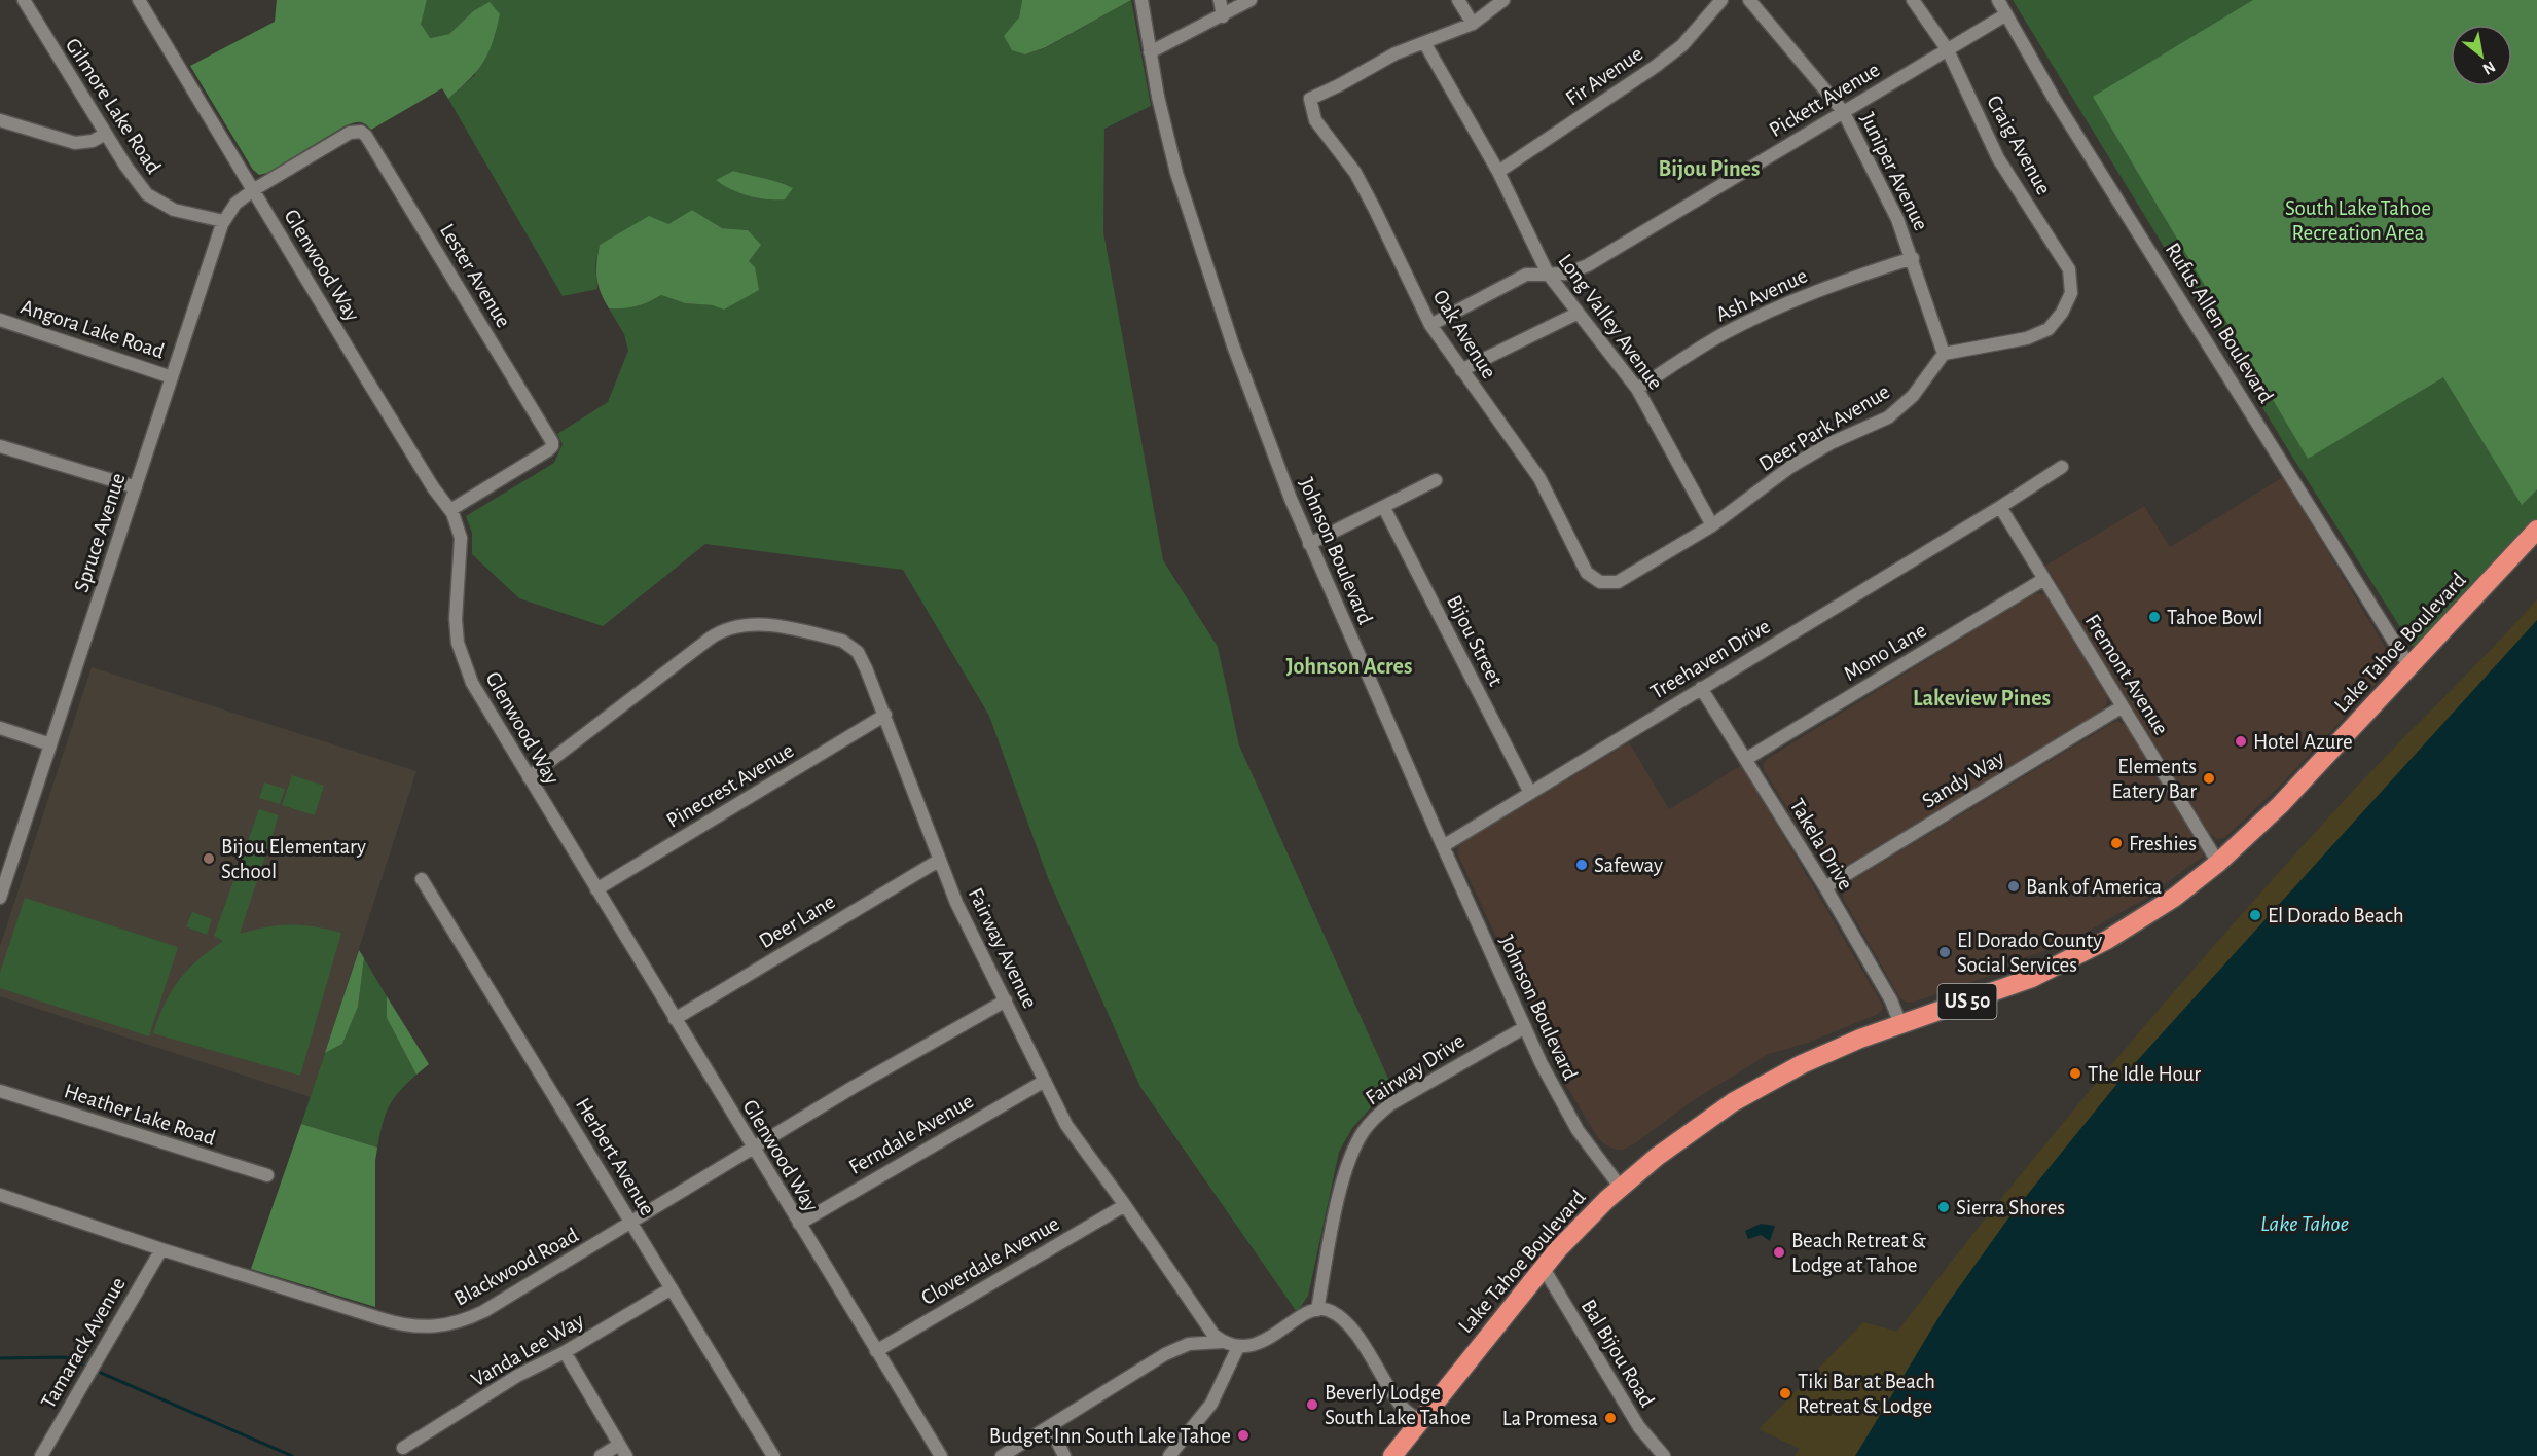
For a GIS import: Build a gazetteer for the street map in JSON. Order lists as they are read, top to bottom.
{
  "streets": {
    "highway": ["Lake Tahoe Boulevard", "US 50"],
    "street": [
      "Fir Avenue",
      "Pickett Avenue",
      "Gilmore Lake Road",
      "Craig Avenue",
      "Juniper Avenue",
      "Glenwood Way",
      "Lester Avenue",
      "Ash Avenue",
      "Long Valley Avenue",
      "Rufus Allen Boulevard",
      "Angora Lake Road",
      "Oak Avenue",
      "Deer Park Avenue",
      "Spruce Avenue",
      "Johnson Boulevard",
      "Bijou Street",
      "Mono Lane",
      "Treehaven Drive",
      "Fremont Avenue",
      "Sandy Way",
      "Pinecrest Avenue",
      "Takela Drive",
      "Deer Lane",
      "Fairway Avenue",
      "Fairway Drive",
      "Heather Lake Road",
      "Ferndale Avenue",
      "Herbert Avenue",
      "Cloverdale Avenue",
      "Blackwood Road",
      "Tamarack Avenue",
      "Vanda Lee Way",
      "Bal Bijou Road"
    ]
  },
  "crossings": [
    ["Fir Avenue", "Long Valley Avenue"],
    ["Pickett Avenue", "Craig Avenue"],
    ["Pickett Avenue", "Juniper Avenue"],
    ["Pickett Avenue", "Long Valley Avenue"],
    ["Pickett Avenue", "Rufus Allen Boulevard"],
    ["Pickett Avenue", "Oak Avenue"],
    ["Gilmore Lake Road", "Spruce Avenue"],
    ["Craig Avenue", "Juniper Avenue"],
    ["Craig Avenue", "Deer Park Avenue"],
    ["Juniper Avenue", "Ash Avenue"],
    ["Juniper Avenue", "Deer Park Avenue"],
    ["Glenwood Way", "Lester Avenue"],
    ["Glenwood Way", "Spruce Avenue"],
    ["Glenwood Way", "Pinecrest Avenue"],
    ["Glenwood Way", "Deer Lane"],
    ["Glenwood Way", "Fairway Avenue"],
    ["Glenwood Way", "Ferndale Avenue"],
    ["Glenwood Way", "Cloverdale Avenue"],
    ["Glenwood Way", "Blackwood Road"],
    ["Lester Avenue", "Spruce Avenue"],
    ["Ash Avenue", "Long Valley Avenue"],
    ["Long Valley Avenue", "Oak Avenue"],
    ["Long Valley Avenue", "Deer Park Avenue"],
    ["Rufus Allen Boulevard", "Lake Tahoe Boulevard"],
    ["Angora Lake Road", "Spruce Avenue"],
    ["Oak Avenue", "Deer Park Avenue"],
    ["Johnson Boulevard", "Lake Tahoe Boulevard"],
    ["Johnson Boulevard", "Treehaven Drive"],
    ["Johnson Boulevard", "Fairway Drive"],
    ["Bijou Street", "Treehaven Drive"],
    ["Lake Tahoe Boulevard", "Fremont Avenue"],
    ["Lake Tahoe Boulevard", "Takela Drive"],
    ["Lake Tahoe Boulevard", "Bal Bijou Road"],
    ["Mono Lane", "Fremont Avenue"],
    ["Mono Lane", "Takela Drive"],
    ["Treehaven Drive", "Fremont Avenue"],
    ["Treehaven Drive", "Takela Drive"],
    ["Fremont Avenue", "Sandy Way"],
    ["Sandy Way", "Takela Drive"],
    ["Pinecrest Avenue", "Fairway Avenue"],
    ["Deer Lane", "Fairway Avenue"],
    ["Fairway Avenue", "Ferndale Avenue"],
    ["Fairway Avenue", "Cloverdale Avenue"],
    ["Fairway Avenue", "Blackwood Road"],
    ["Herbert Avenue", "Blackwood Road"],
    ["Herbert Avenue", "Vanda Lee Way"],
    ["Blackwood Road", "Tamarack Avenue"]
  ],
  "districts": ["Bijou Pines", "Johnson Acres", "Lakeview Pines"],
  "water": ["Lake Tahoe"],
  "parks": ["South Lake Tahoe Recreation Area"],
  "places": [
    "Tahoe Bowl",
    "Hotel Azure",
    "Elements Eatery Bar",
    "Freshies",
    "Bijou Elementary School",
    "Safeway",
    "Bank of America",
    "El Dorado Beach",
    "El Dorado County Social Services",
    "The Idle Hour",
    "Sierra Shores",
    "Beach Retreat & Lodge at Tahoe",
    "Tiki Bar at Beach Retreat & Lodge",
    "Beverly Lodge South Lake Tahoe",
    "La Promesa",
    "Budget Inn South Lake Tahoe"
  ],
  "north": "bottom right"
}
